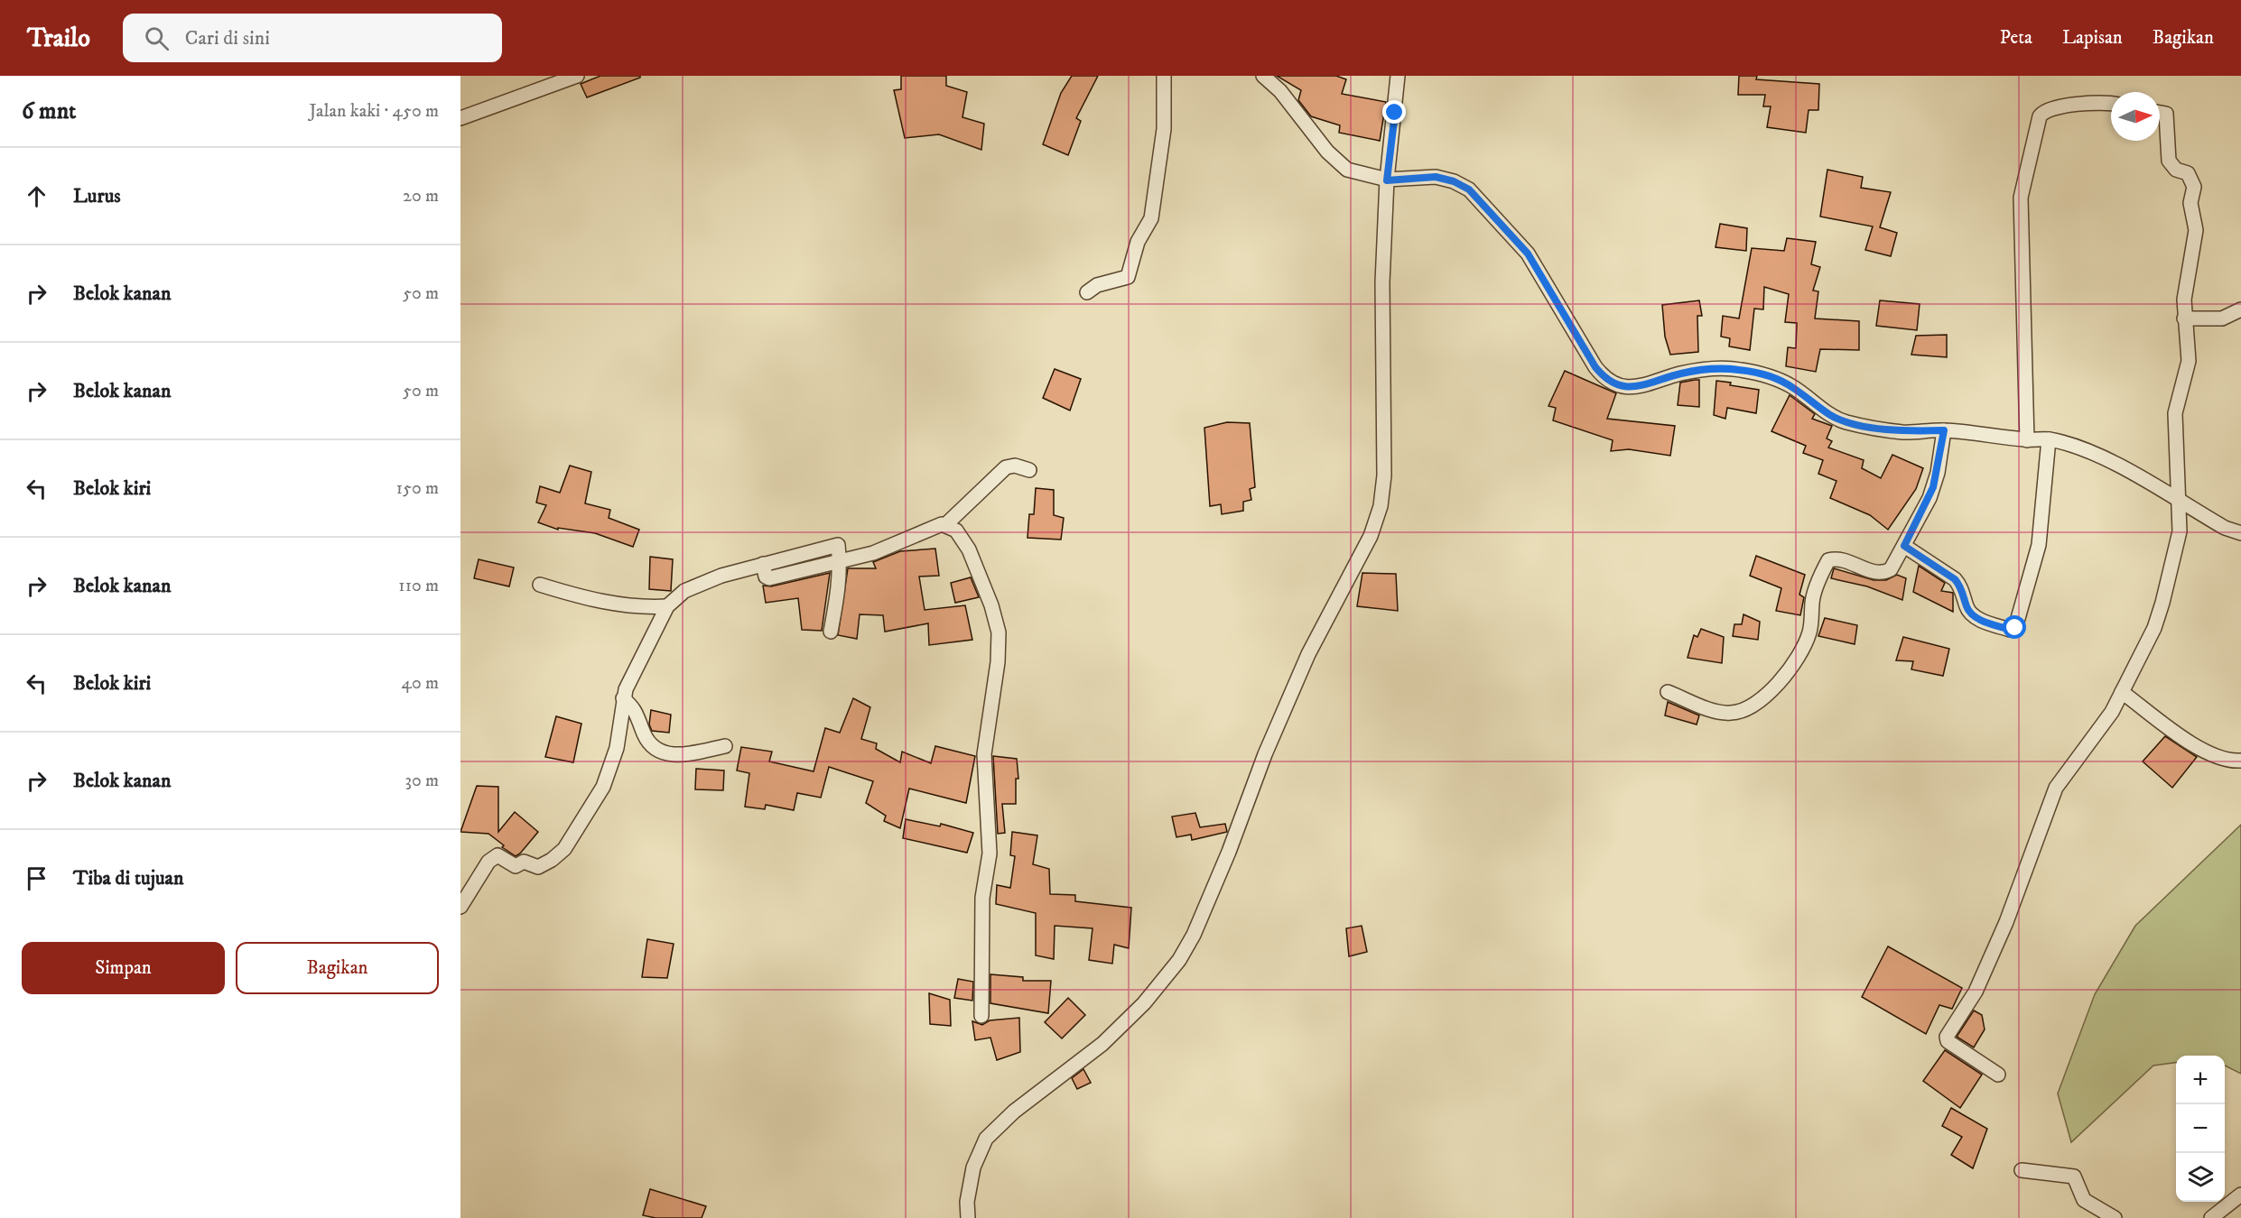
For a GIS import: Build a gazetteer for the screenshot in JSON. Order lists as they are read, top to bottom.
{
  "north": "right",
  "page": {
    "header": "Trailo",
    "search": "Cari di sini",
    "nav": ["Peta", "Lapisan", "Bagikan"],
    "heading": ["6 mnt", "Jalan kaki · 450 m"],
    "list": [
      ["Lurus", "20 m"],
      ["Belok kanan", "50 m"],
      ["Belok kanan", "50 m"],
      ["Belok kiri", "150 m"],
      ["Belok kanan", "110 m"],
      ["Belok kiri", "40 m"],
      ["Belok kanan", "30 m"],
      "Tiba di tujuan"
    ],
    "buttons": ["Simpan", "Bagikan"],
    "map_buttons": ["+", "−"]
  }
}
